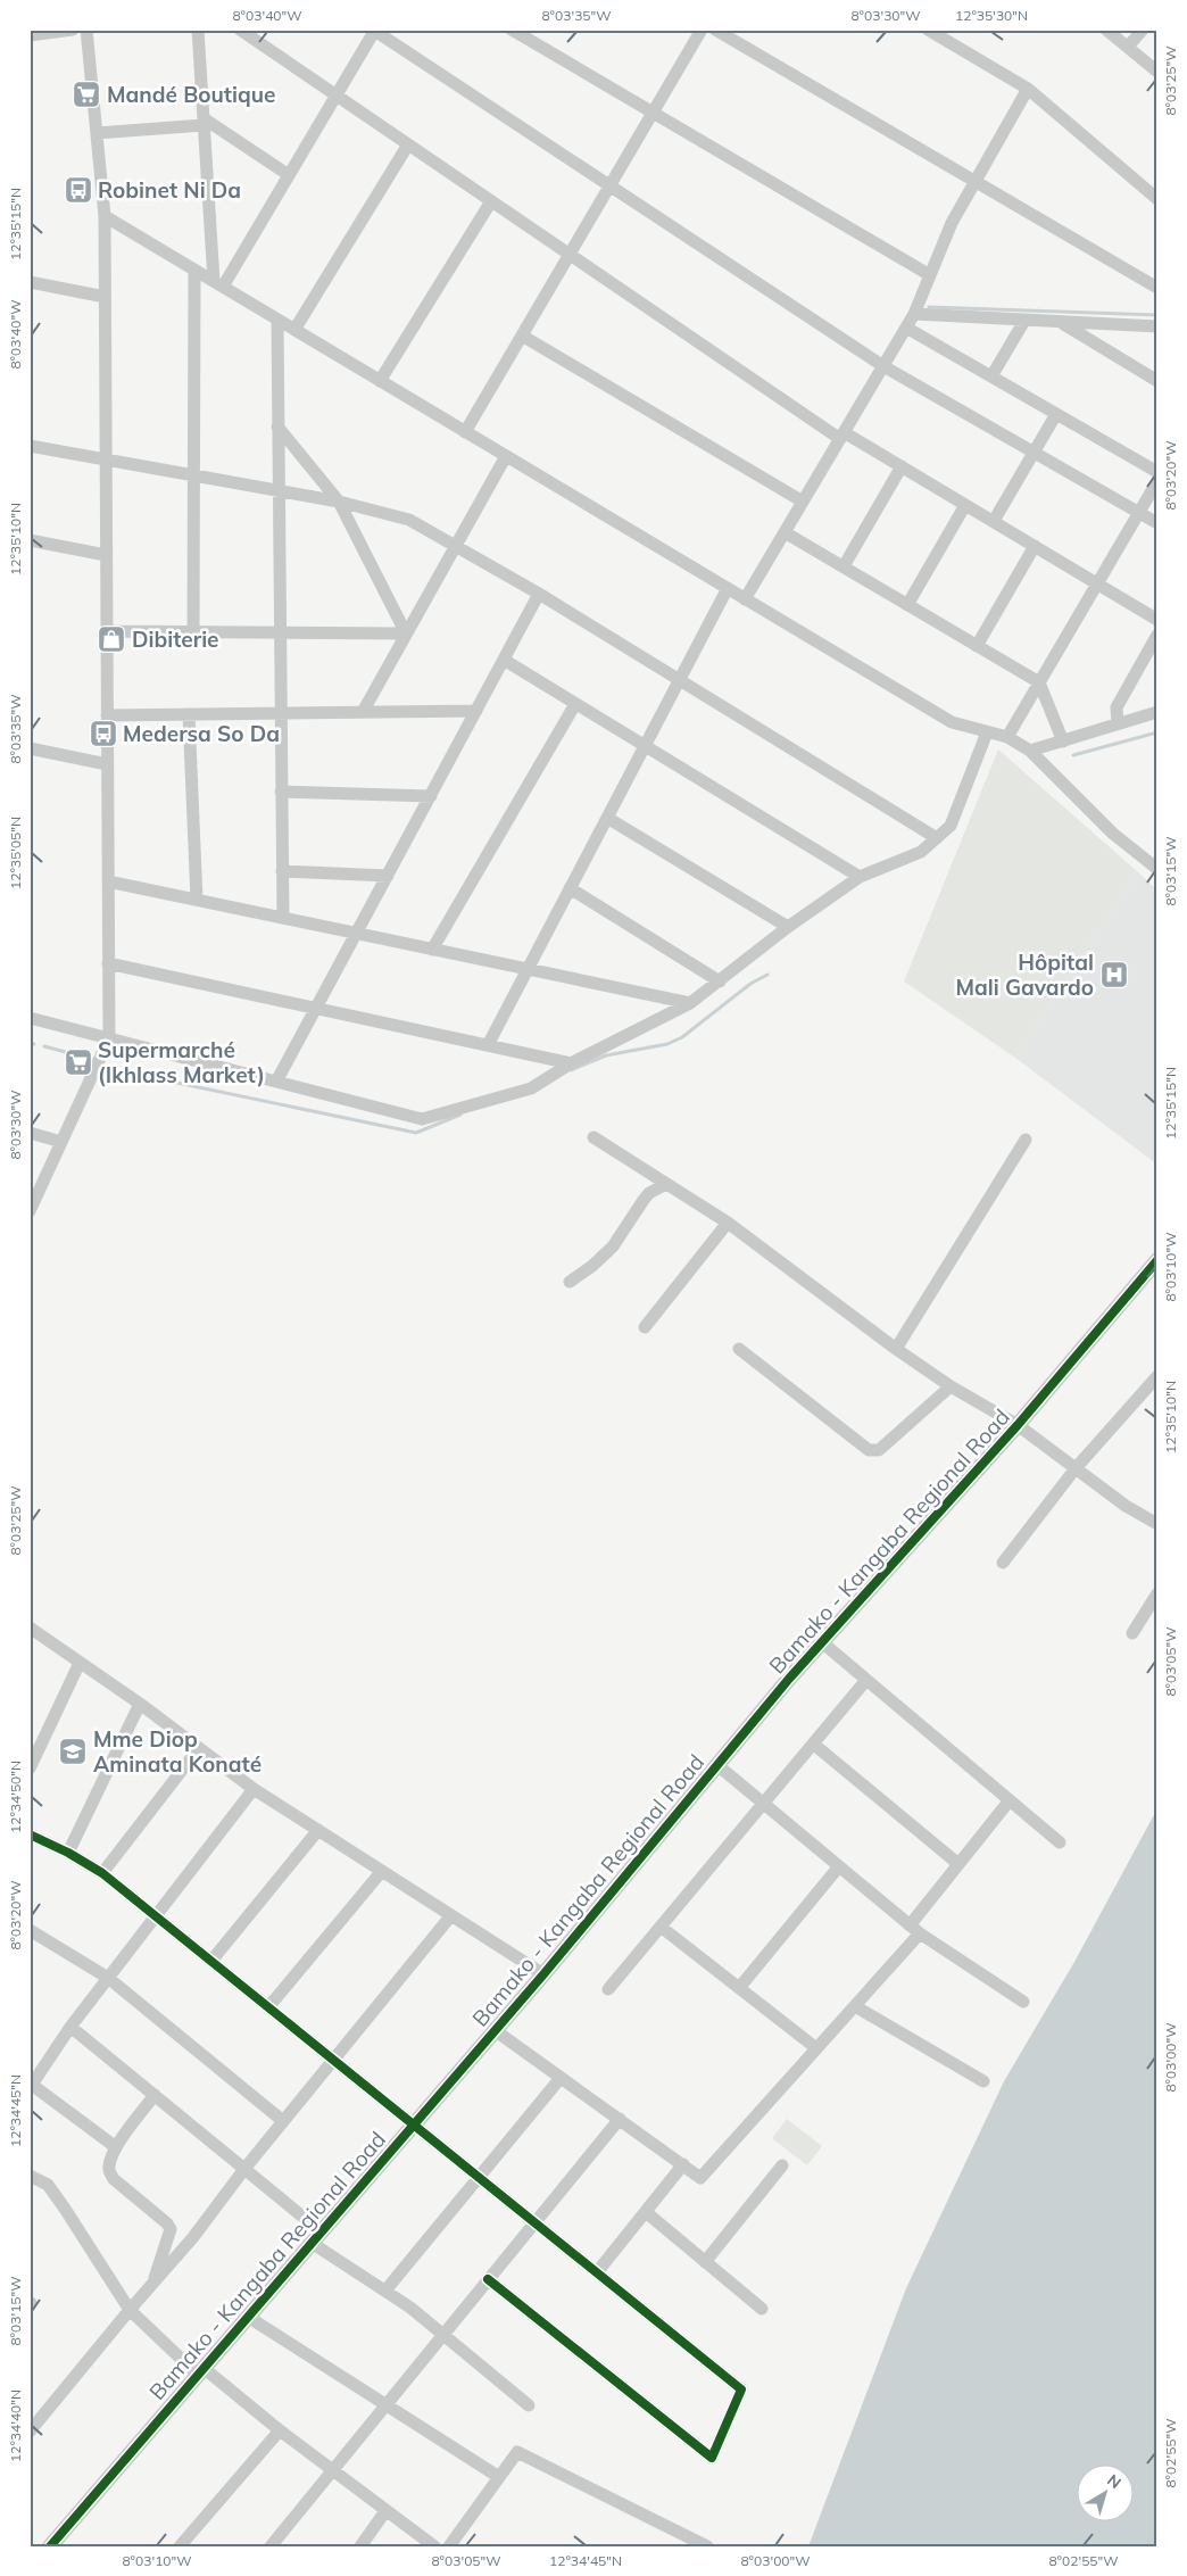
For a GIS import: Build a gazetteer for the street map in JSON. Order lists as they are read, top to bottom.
{
  "streets": {
    "street": ["Bamako - Kangaba Regional Road"]
  },
  "places": {
    "supermarket": ["Mandé Boutique", "Supermarché (Ikhlass Market)"],
    "bus stop": ["Robinet Ni Da", "Medersa So Da"],
    "shop": ["Dibiterie"],
    "hospital": ["Hôpital Mali Gavardo"],
    "school or university": ["Mme Diop Aminata Konaté"]
  },
  "north": "top right",
  "coordinates": [
    "8°03'40\"W",
    "8°03'35\"W",
    "8°03'30\"W",
    "12°35'30\"N",
    "8°03'25\"W",
    "12°35'15\"N",
    "8°03'20\"W",
    "12°35'10\"N",
    "12°35'05\"N",
    "8°03'15\"W",
    "8°03'10\"W",
    "8°03'05\"W",
    "12°34'50\"N",
    "8°03'00\"W",
    "12°34'45\"N",
    "12°34'40\"N",
    "8°02'55\"W"
  ]
}
